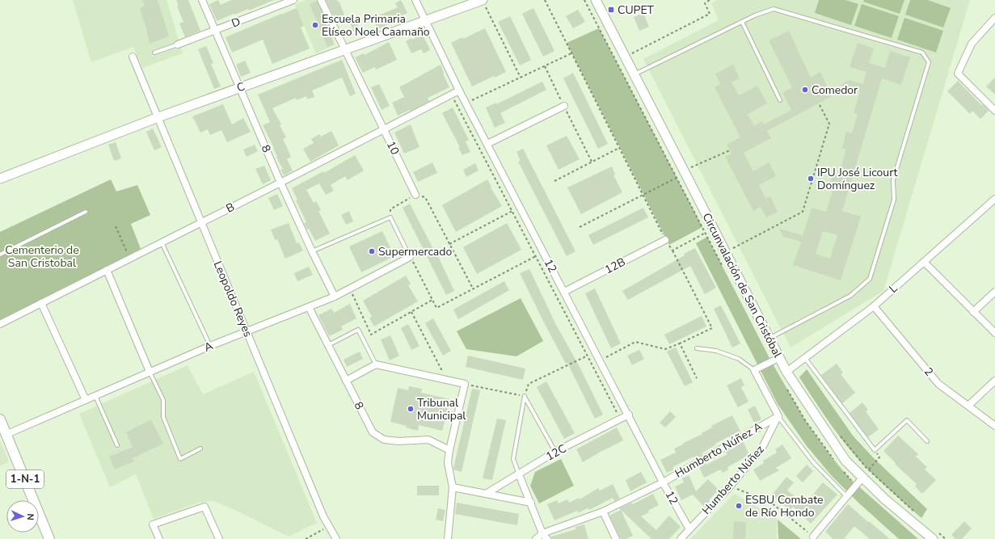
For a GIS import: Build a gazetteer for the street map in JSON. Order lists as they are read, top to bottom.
{
  "streets": {
    "main road": ["C", "Circunvalación de San Cristóbal", "1-N-1"],
    "street": [
      "D",
      "10",
      "8",
      "B",
      "12",
      "12B",
      "L",
      "Leopoldo Reyes",
      "A",
      "2",
      "Humberto Núñez A",
      "12C",
      "Humberto Núñez"
    ]
  },
  "crossings": [
    ["D", "8"],
    ["C", "10"],
    ["C", "8"],
    ["C", "12"],
    ["C", "Leopoldo Reyes"],
    ["10", "B"],
    ["8", "B"],
    ["8", "A"],
    ["B", "12"],
    ["B", "Leopoldo Reyes"],
    ["12", "12B"],
    ["12", "Humberto Núñez A"],
    ["12", "12C"],
    ["12", "Humberto Núñez"],
    ["Circunvalación de San Cristóbal", "L"],
    ["L", "2"],
    ["Leopoldo Reyes", "A"],
    ["A", "1-N-1"],
    ["Humberto Núñez A", "Humberto Núñez"]
  ],
  "parks": ["Cementerio de San Cristobal"],
  "places": {
    "transit": ["CUPET"],
    "other": [
      "Escuela Primaria Elíseo Noel Caamaño",
      "Comedor",
      "IPU José Licourt Domínguez",
      "Supermercado",
      "Tribunal Municipal",
      "ESBU Combate de Río Hondo"
    ]
  },
  "north": "right"
}
